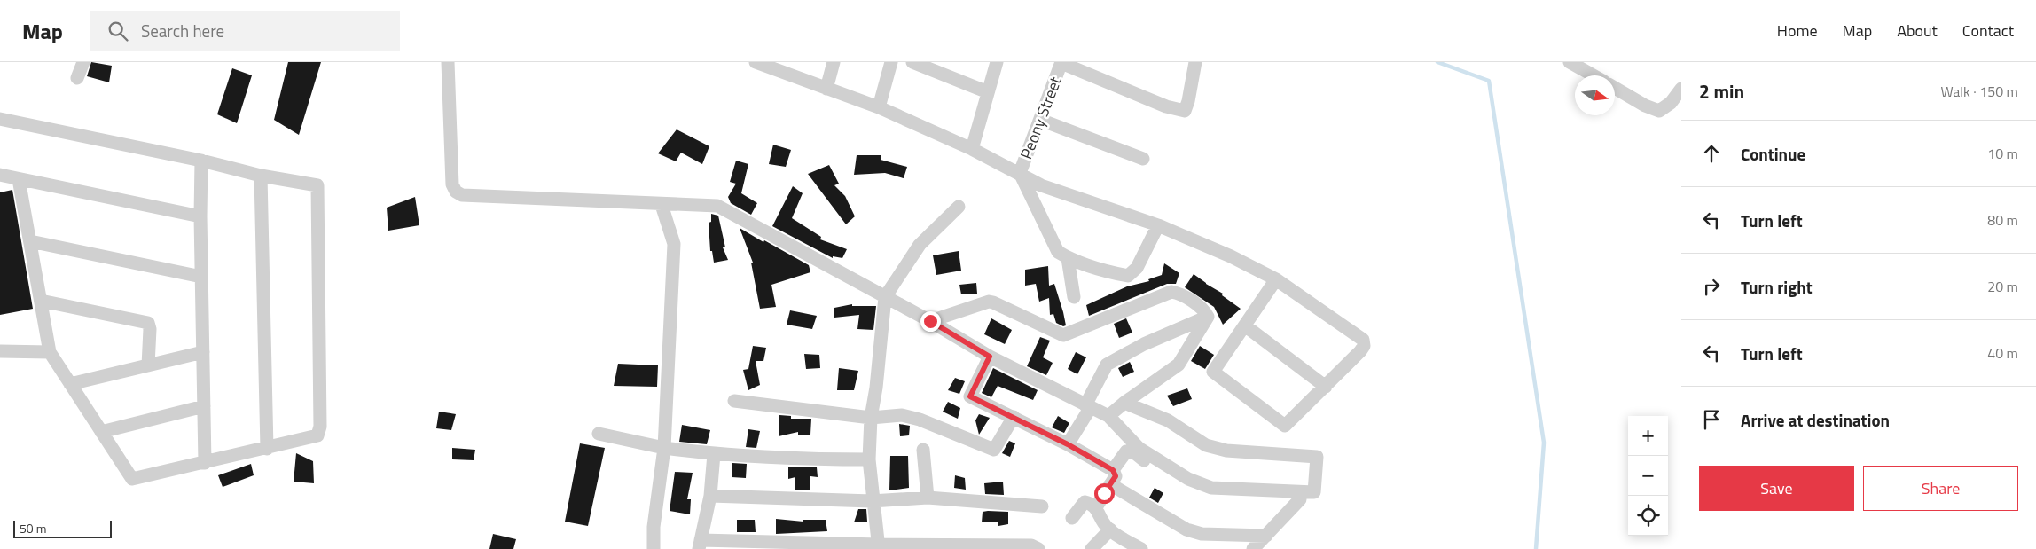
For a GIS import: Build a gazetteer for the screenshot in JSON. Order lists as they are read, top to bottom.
{
  "streets": {
    "street": ["Peony Street"]
  },
  "scale_bar": "50 m",
  "north": "right",
  "page": {
    "header": "Map",
    "search": "Search here",
    "nav": [
      "Home",
      "Map",
      "About",
      "Contact"
    ],
    "heading": ["2 min", "Walk · 150 m"],
    "list": [
      ["Continue", "10 m"],
      ["Turn left", "80 m"],
      ["Turn right", "20 m"],
      ["Turn left", "40 m"],
      "Arrive at destination"
    ],
    "map_buttons": ["+", "−"],
    "buttons": ["Save", "Share"],
    "scale": "50 m"
  }
}
